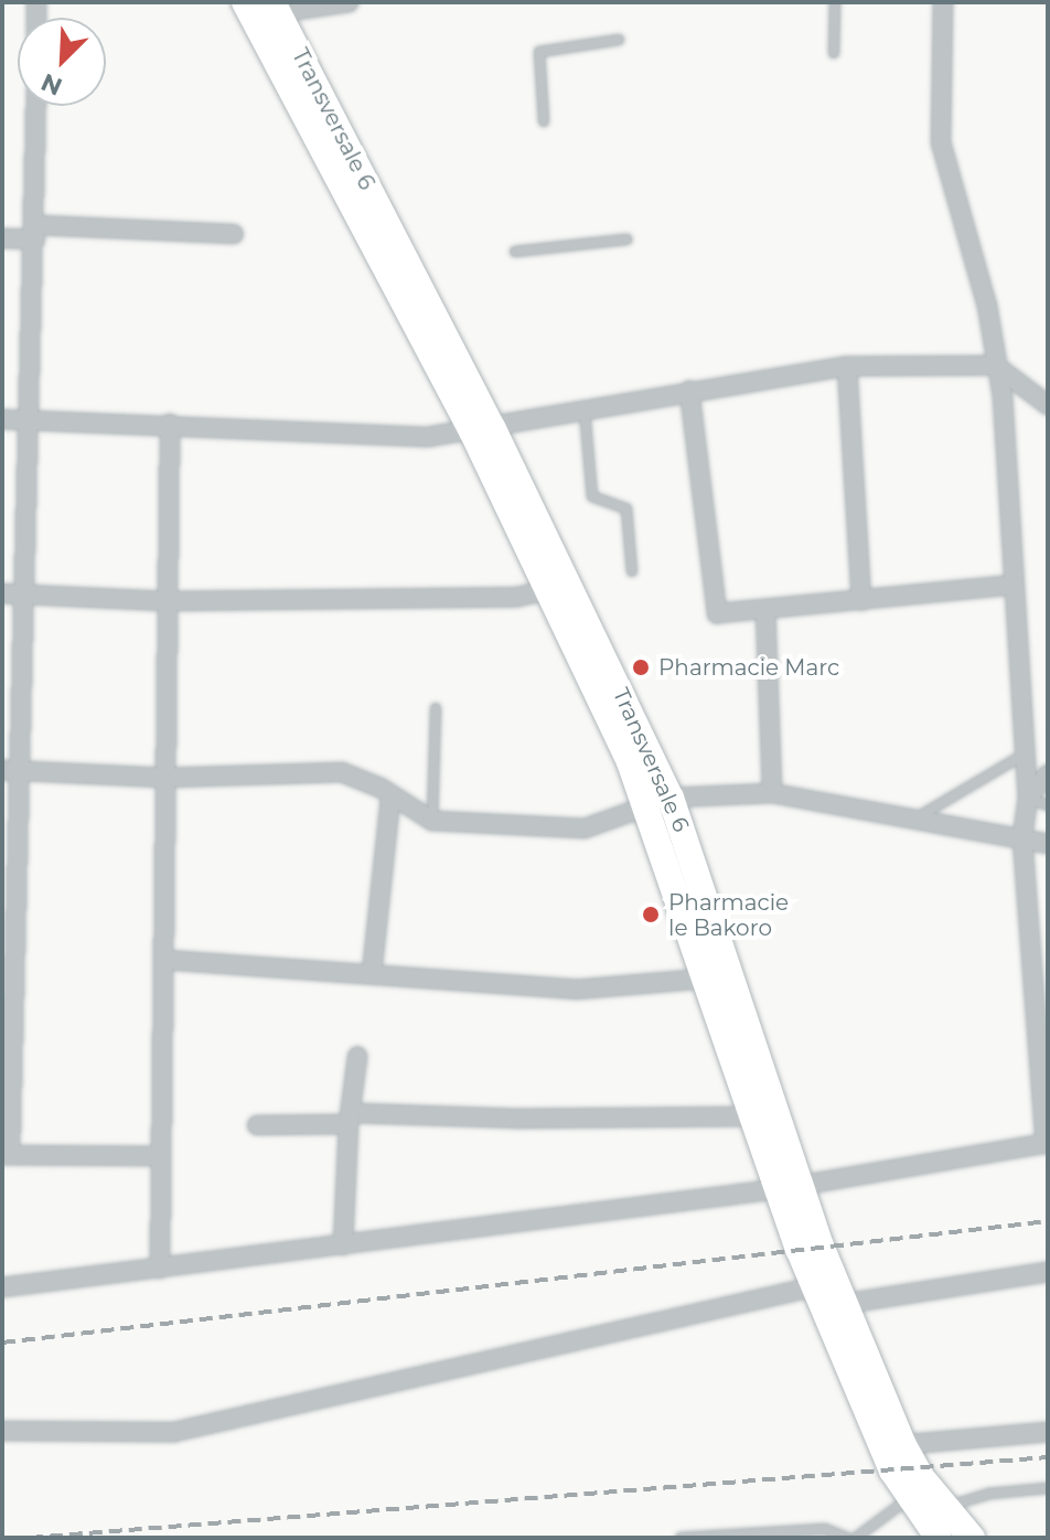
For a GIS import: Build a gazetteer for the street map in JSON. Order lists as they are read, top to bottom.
{
  "streets": {
    "main road": ["Transversale 6"]
  },
  "places": ["Pharmacie Marc", "Pharmacie le Bakoro"],
  "north": "bottom left"
}
